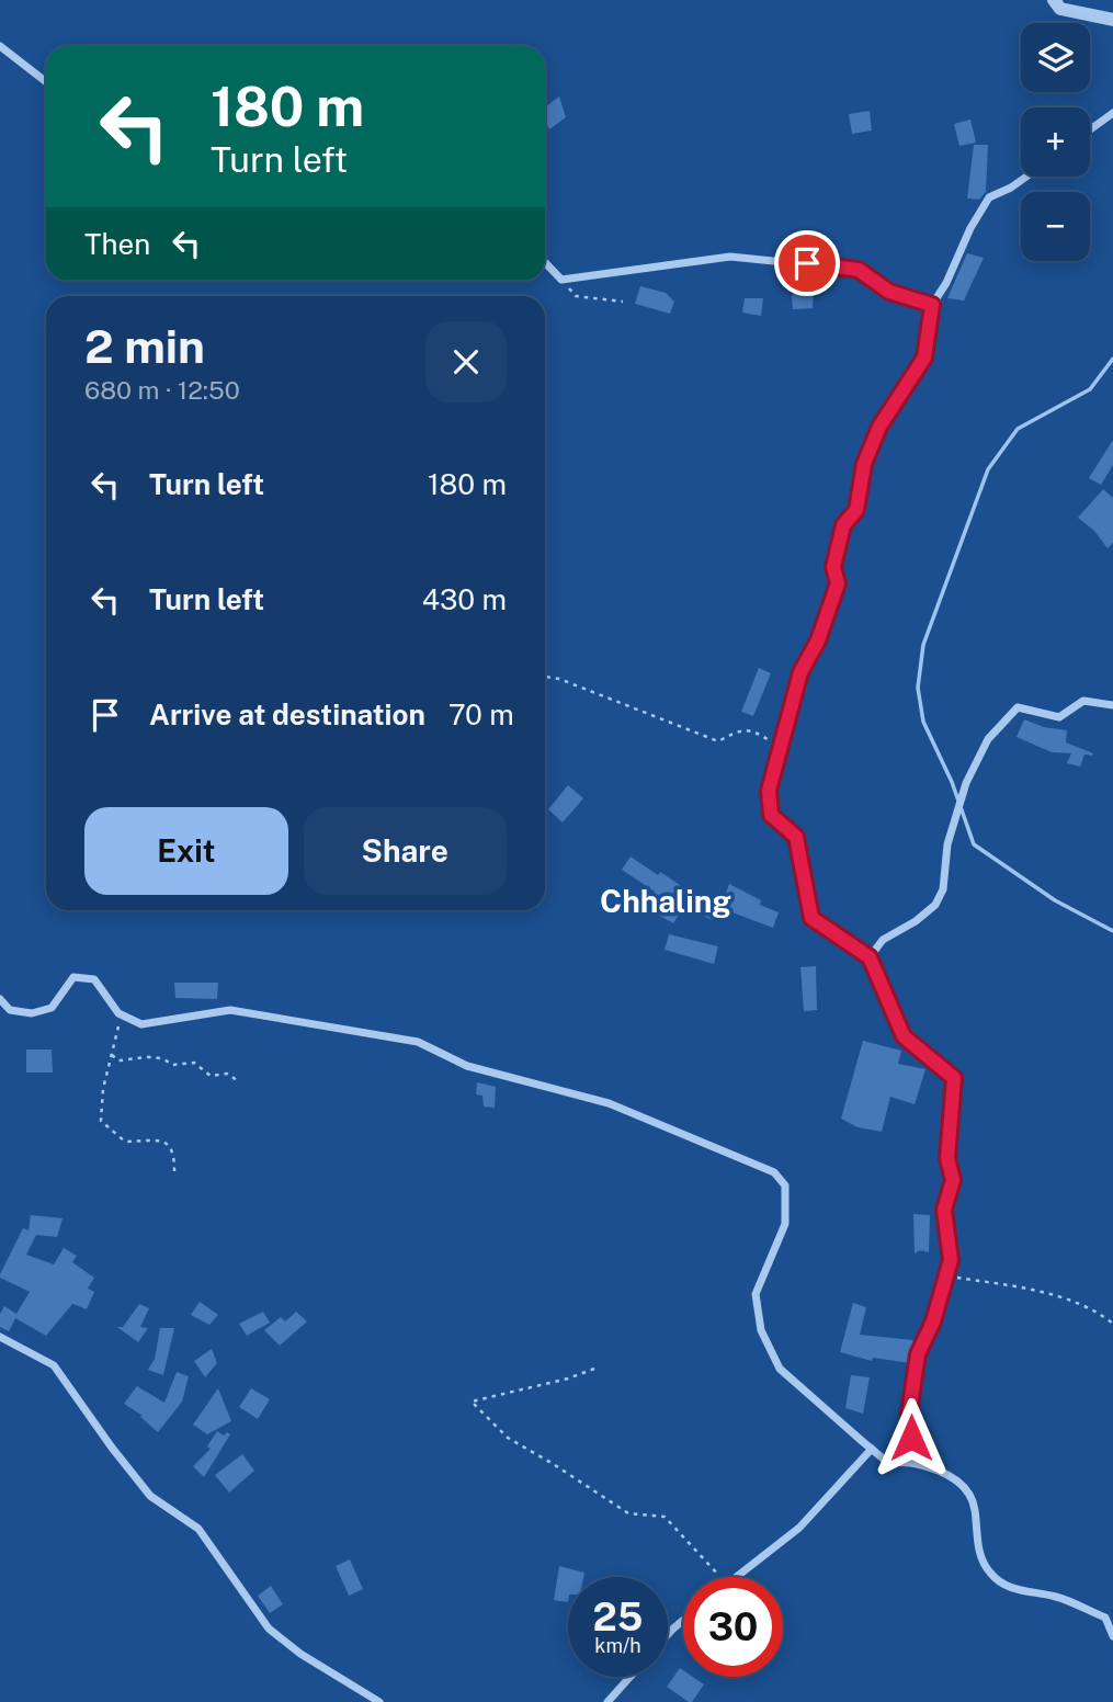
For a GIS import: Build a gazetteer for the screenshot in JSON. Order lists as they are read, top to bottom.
{
  "districts": ["Chhaling"],
  "page": {
    "map_buttons": ["+", "−"],
    "turn": ["180 m", "Turn left"],
    "then": "Then",
    "heading": ["2 min", "680 m · 12:50"],
    "list": [
      {
        "name": "Turn left",
        "value": "180 m"
      },
      {
        "name": "Turn left",
        "value": "430 m"
      },
      {
        "name": "Arrive at destination",
        "value": "70 m"
      }
    ],
    "buttons": ["Exit", "Share"],
    "speed": "25 km/h",
    "limit": "30"
  }
}
